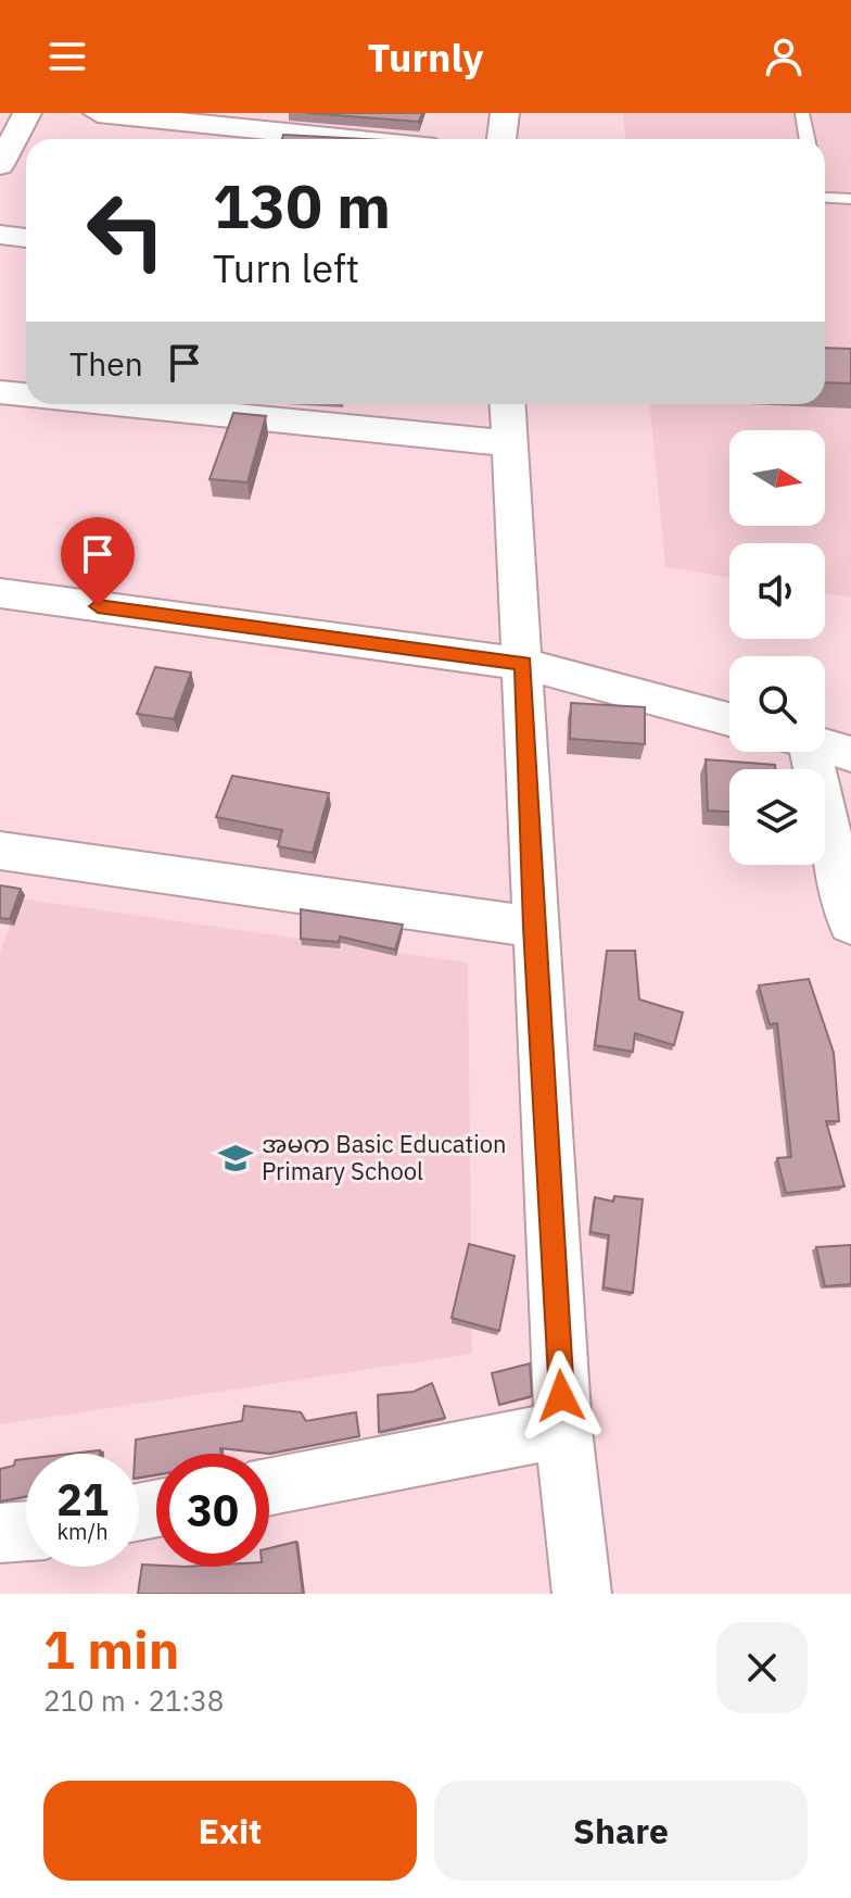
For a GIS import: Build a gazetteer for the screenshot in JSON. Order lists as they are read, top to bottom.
{
  "places": {
    "school or university": ["အမက Basic Education Primary School"]
  },
  "north": "right",
  "page": {
    "header": "Turnly",
    "turn": ["130 m", "Turn left"],
    "then": "Then",
    "speed": "21 km/h",
    "limit": "30",
    "heading": ["1 min", "210 m · 21:38"],
    "buttons": ["Exit", "Share"]
  }
}
